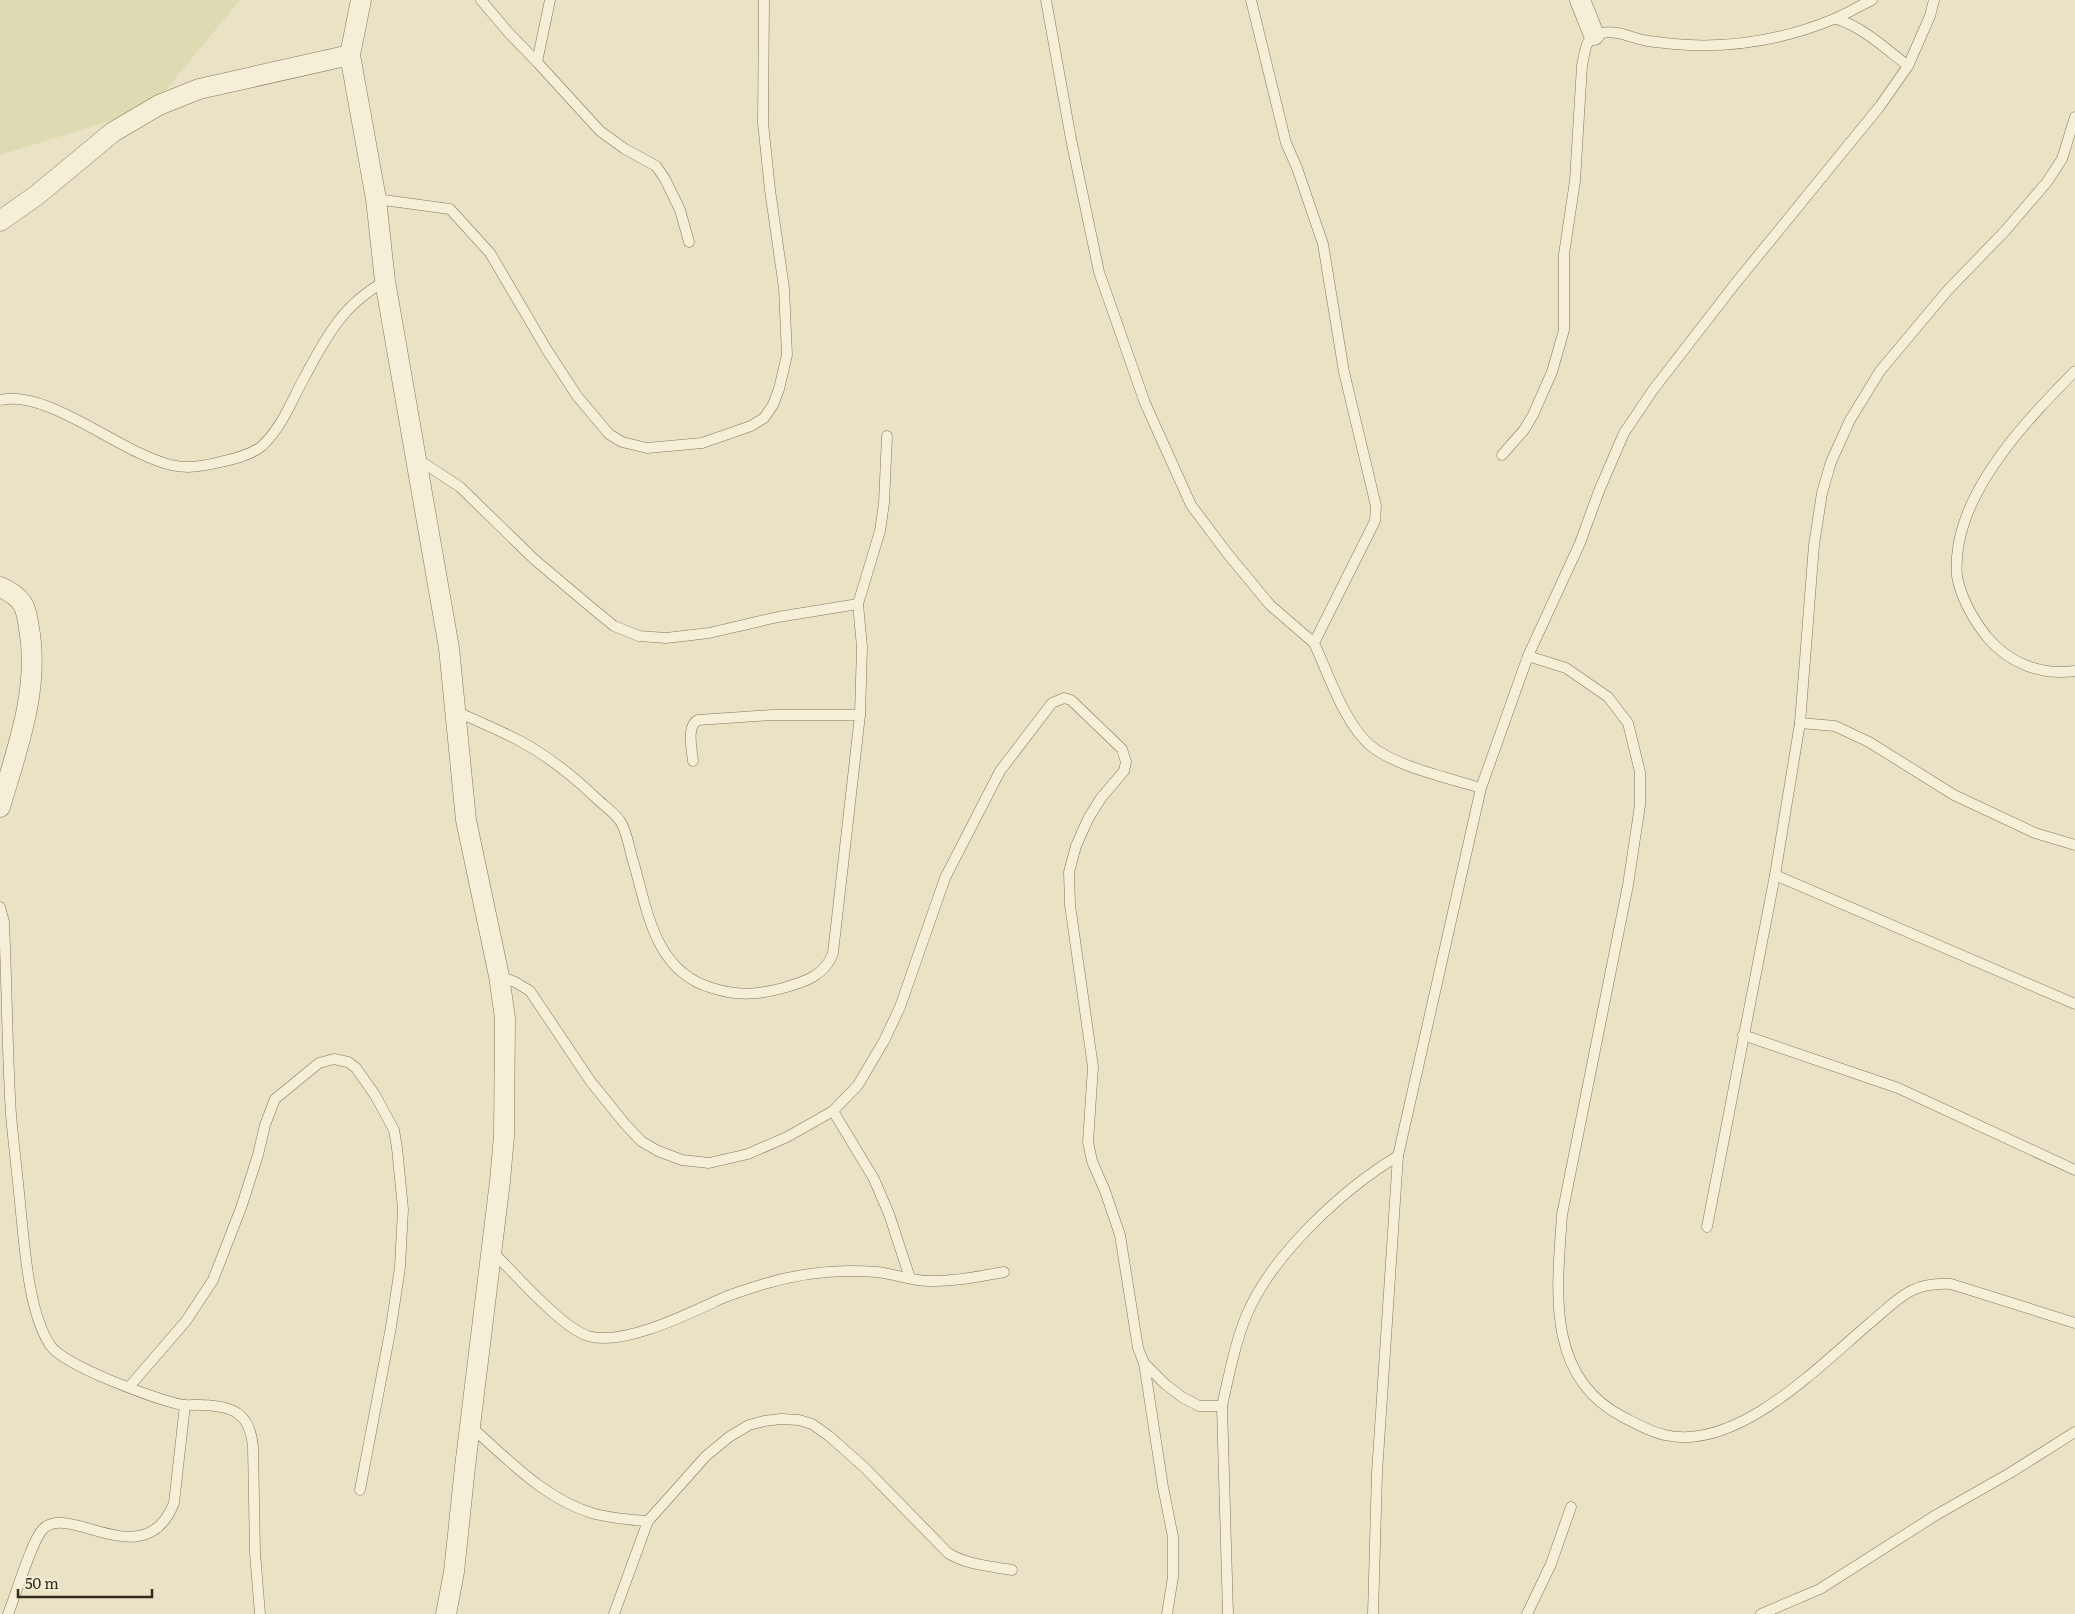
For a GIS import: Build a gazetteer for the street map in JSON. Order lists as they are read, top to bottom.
{
  "scale_bar": "50 m"
}
